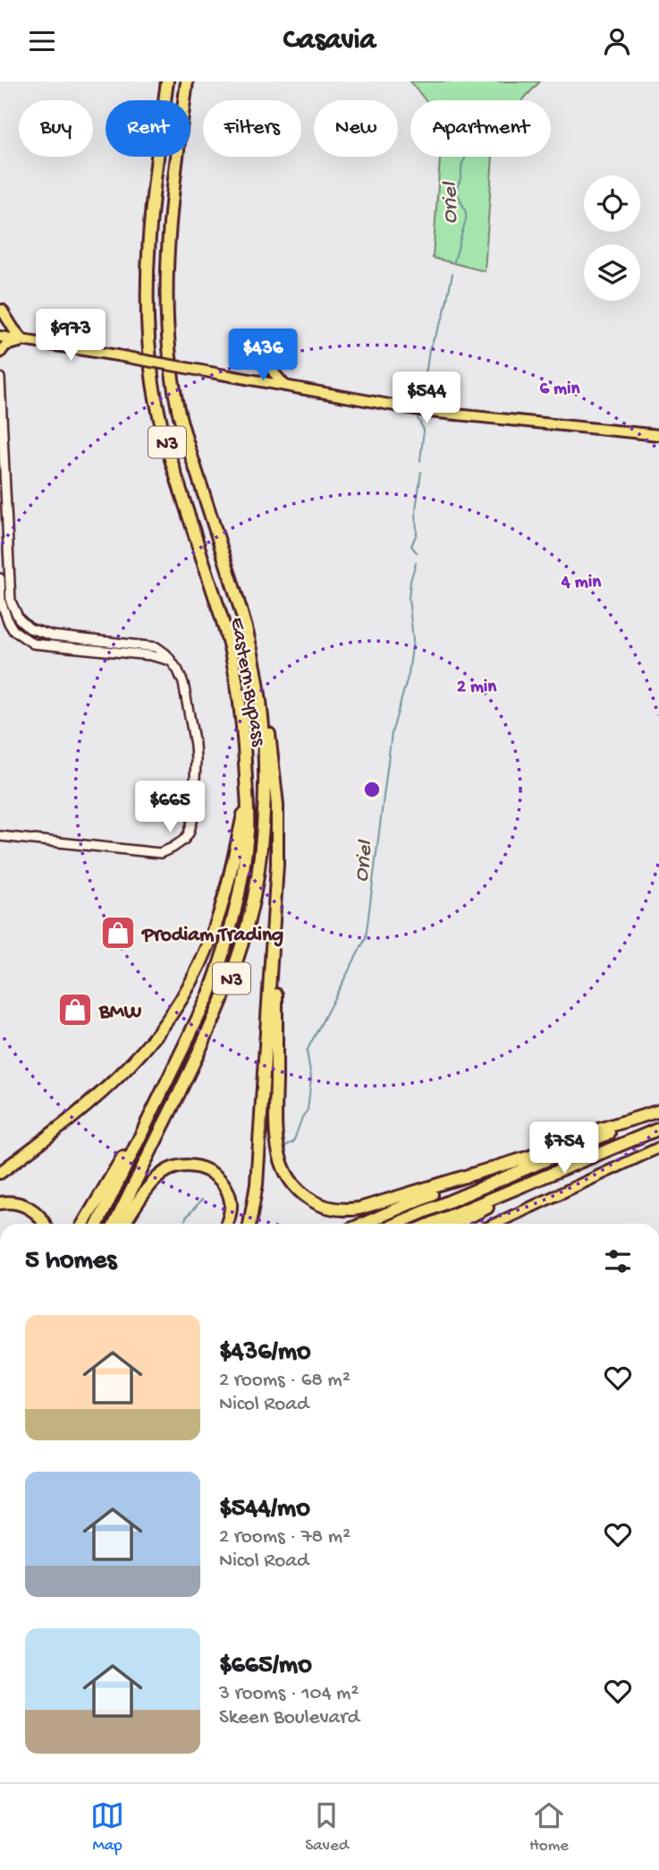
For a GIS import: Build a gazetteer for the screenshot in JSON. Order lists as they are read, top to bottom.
{
  "streets": {
    "highway": ["N3", "Eastern Bypass"]
  },
  "water": ["Oriel"],
  "places": {
    "shop": ["Prodiam Trading", "BMW"]
  },
  "page": {
    "header": "Casavia",
    "chip": [
      "Buy",
      "Rent",
      "Filters",
      "New",
      "Apartment"
    ],
    "price": [
      "$973",
      "$436",
      "$544",
      "$665",
      "$754"
    ],
    "heading": "5 homes",
    "list": [
      {
        "name": "$436/mo",
        "note": "2 rooms · 68 m² · Nicol Road"
      },
      {
        "name": "$544/mo",
        "note": "2 rooms · 78 m² · Nicol Road"
      },
      {
        "name": "$665/mo",
        "note": "3 rooms · 104 m² · Skeen Boulevard"
      }
    ],
    "tabs": ["Map", "Saved", "Home"]
  },
  "rings": ["6 min", "4 min", "2 min"]
}
